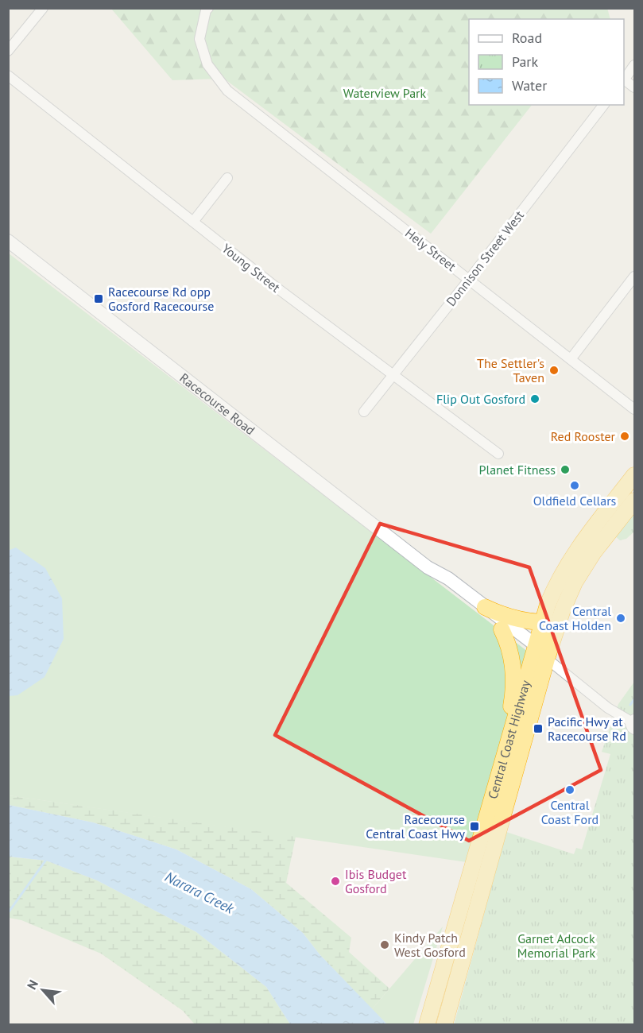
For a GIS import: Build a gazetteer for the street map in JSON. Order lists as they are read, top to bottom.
{
  "streets": {
    "highway": ["Central Coast Highway"],
    "main road": ["Racecourse Road"],
    "street": ["Hely Street", "Donnison Street West", "Young Street"]
  },
  "crossings": [
    ["Hely Street", "Donnison Street West"],
    ["Donnison Street West", "Young Street"],
    ["Racecourse Road", "Central Coast Highway"]
  ],
  "water": ["Narara Creek"],
  "parks": ["Waterview Park", "Garnet Adcock Memorial Park"],
  "places": {
    "transit": ["Racecourse Rd opp Gosford Racecourse", "Pacific Hwy at Racecourse Rd", "Racecourse Central Coast Hwy"],
    "other": [
      "The Settler's Taven",
      "Flip Out Gosford",
      "Red Rooster",
      "Planet Fitness",
      "Oldfield Cellars",
      "Central Coast Holden",
      "Central Coast Ford",
      "Ibis Budget Gosford",
      "Kindy Patch West Gosford"
    ]
  },
  "legend": ["Road", "Park", "Water"],
  "north": "top left"
}
